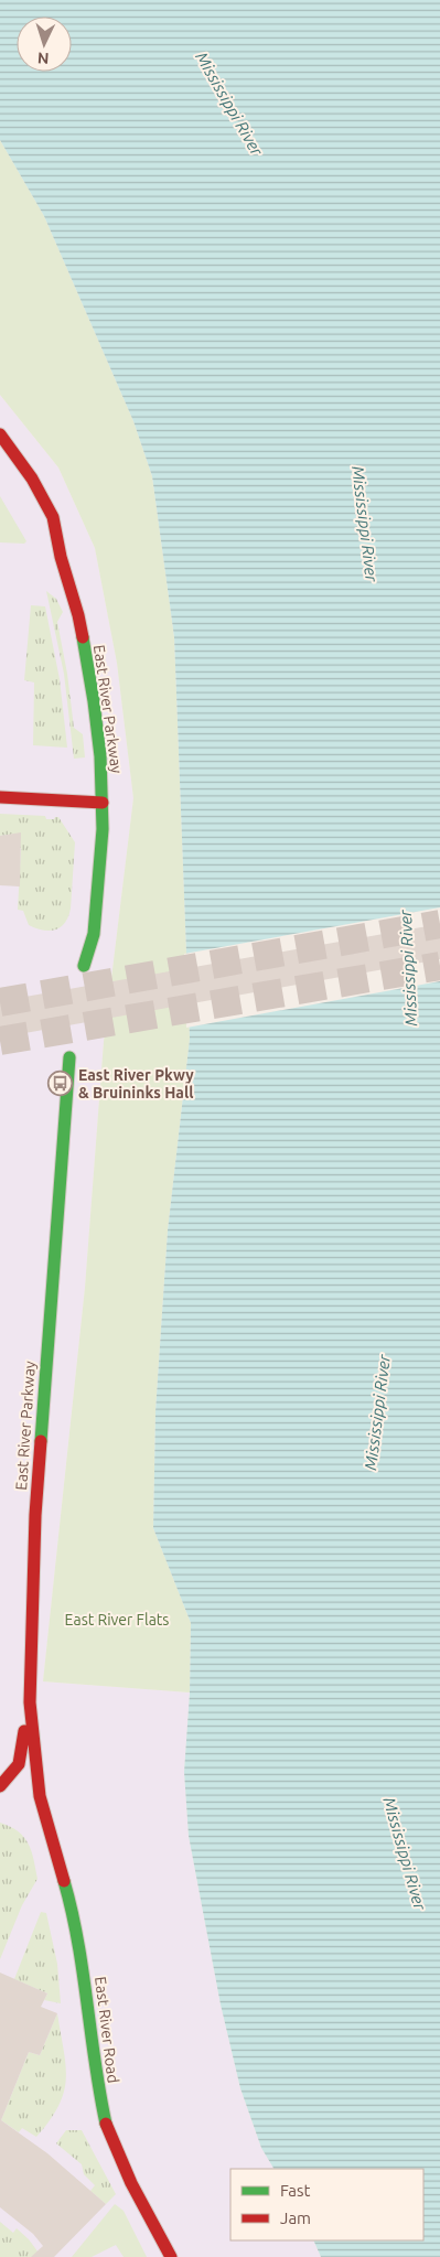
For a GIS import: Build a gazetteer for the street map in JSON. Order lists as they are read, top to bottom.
{
  "streets": {
    "street": ["East River Parkway", "East River Road"]
  },
  "crossings": [
    ["East River Parkway", "East River Road"]
  ],
  "water": ["Mississippi River"],
  "parks": ["East River Flats"],
  "places": {
    "bus stop": ["East River Pkwy & Bruininks Hall"]
  },
  "legend": ["Fast", "Jam"],
  "north": "bottom"
}
